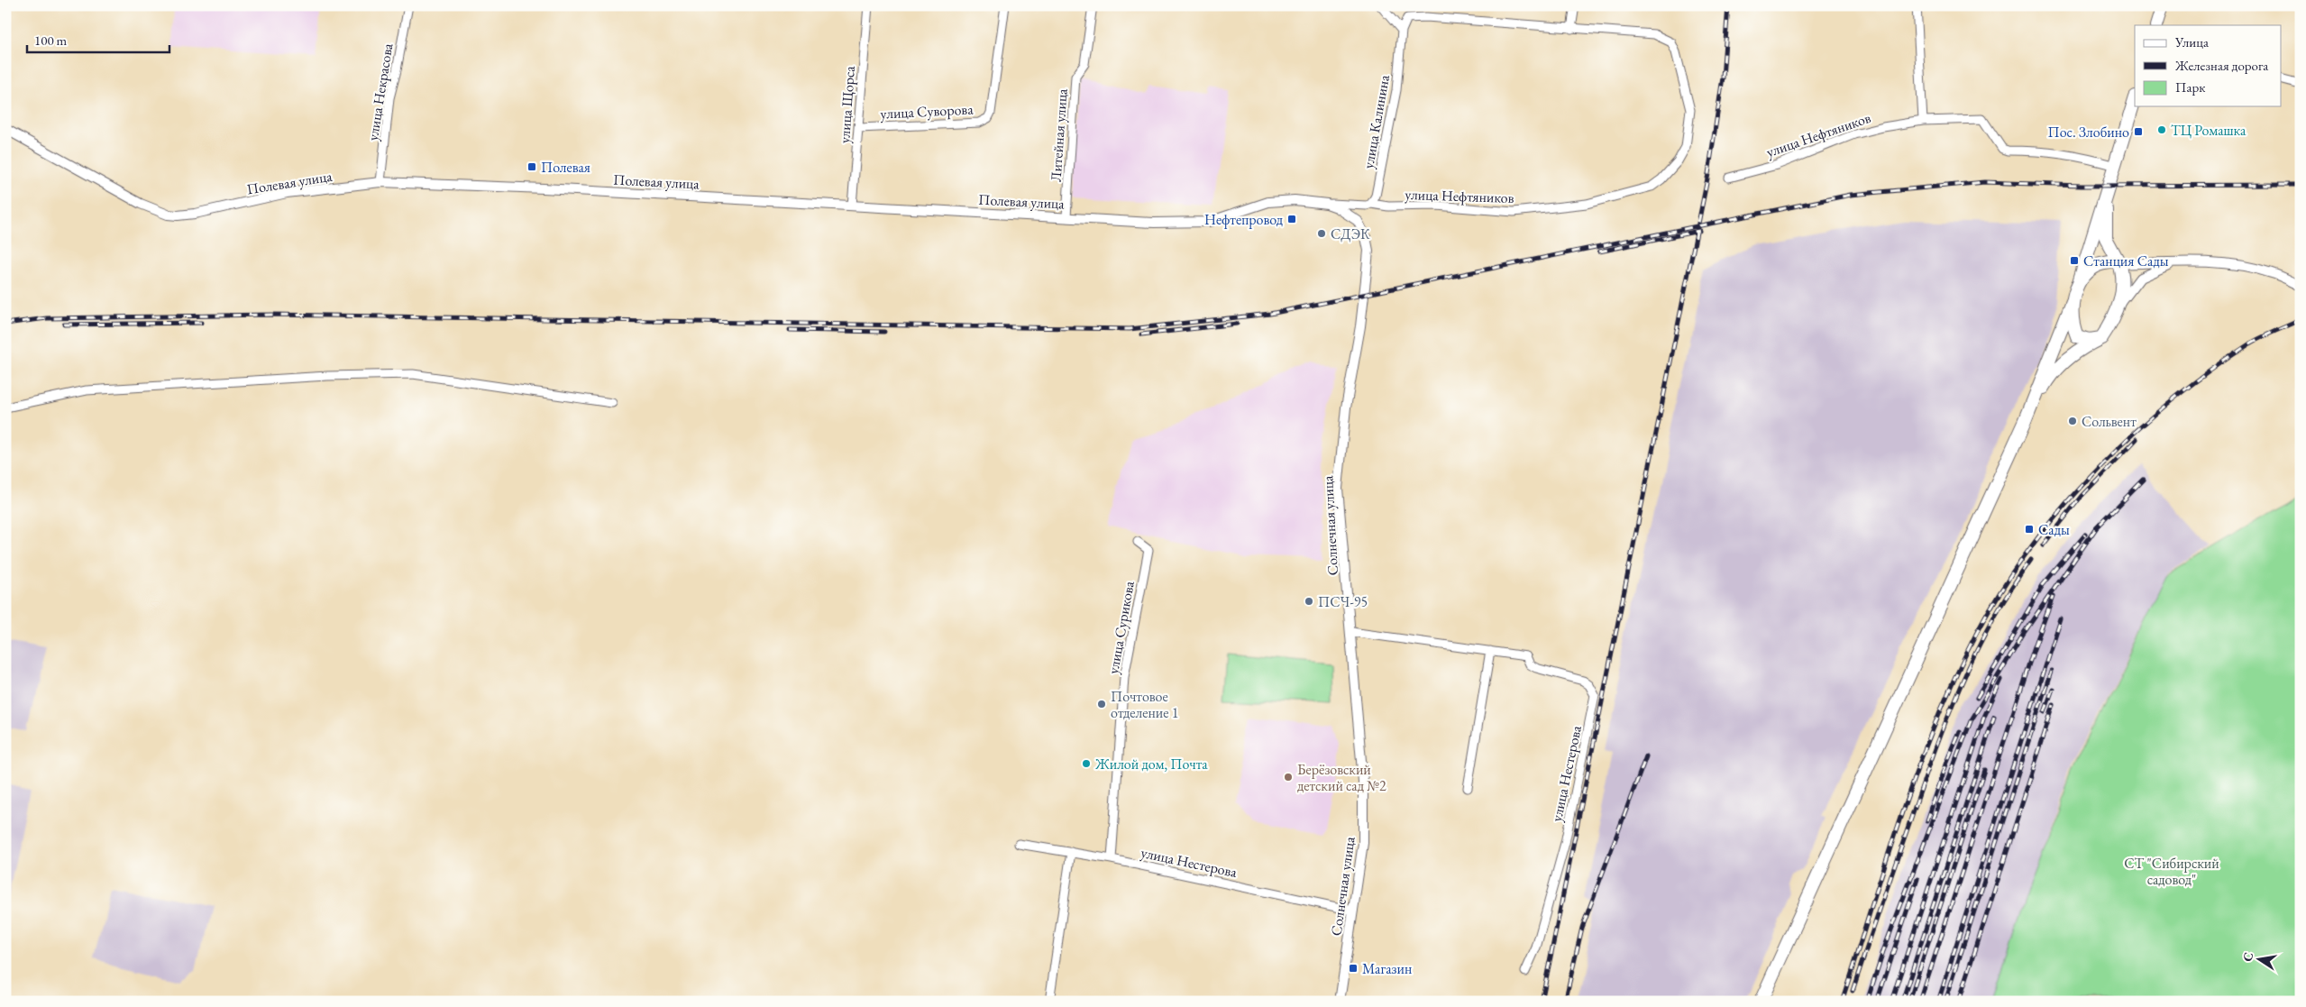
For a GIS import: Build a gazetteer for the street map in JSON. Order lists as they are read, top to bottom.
{
  "streets": {
    "street": [
      "улица Некрасова",
      "улица Щорса",
      "улица Суворова",
      "улица Калинина",
      "улица Нефтяников",
      "Литейная улица",
      "Полевая улица",
      "Солнечная улица",
      "улица Сурикова",
      "улица Нестерова"
    ]
  },
  "crossings": [
    ["улица Некрасова", "Полевая улица"],
    ["улица Щорса", "улица Суворова"],
    ["улица Щорса", "Полевая улица"],
    ["улица Калинина", "улица Нефтяников"],
    ["Литейная улица", "Полевая улица"],
    ["Полевая улица", "Солнечная улица"],
    ["Солнечная улица", "улица Нестерова"],
    ["улица Сурикова", "улица Нестерова"]
  ],
  "parks": ["СТ \"Сибирский садовод\""],
  "places": {
    "other": [
      "ТЦ Ромашка",
      "СДЭК",
      "Сольвент",
      "ПСЧ-95",
      "Почтовое отделение 1",
      "Жилой дом, Почта",
      "Берёзовский детский сад №2"
    ],
    "transit": [
      "Пос. Злобино",
      "Полевая",
      "Нефтепровод",
      "Станция Сады",
      "Сады",
      "Магазин"
    ]
  },
  "legend": ["Улица", "Железная дорога", "Парк"],
  "scale_bar": "100 m",
  "north": "left"
}
